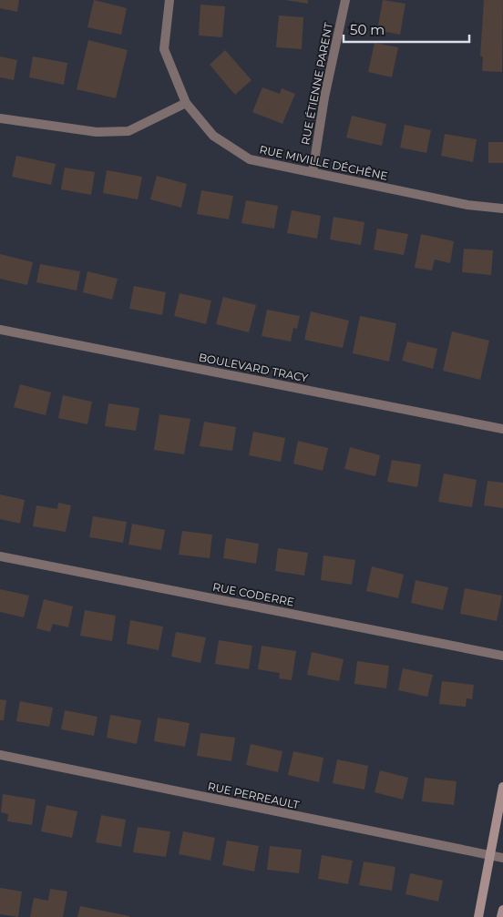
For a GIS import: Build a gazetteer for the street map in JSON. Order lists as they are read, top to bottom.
{
  "streets": {
    "street": [
      "RUE ÉTIENNE PARENT",
      "RUE MIVILLE DÉCHÊNE",
      "BOULEVARD TRACY",
      "RUE CODERRE",
      "RUE PERREAULT"
    ]
  },
  "crossings": [
    ["RUE ÉTIENNE PARENT", "RUE MIVILLE DÉCHÊNE"]
  ],
  "scale_bar": "50 m"
}
